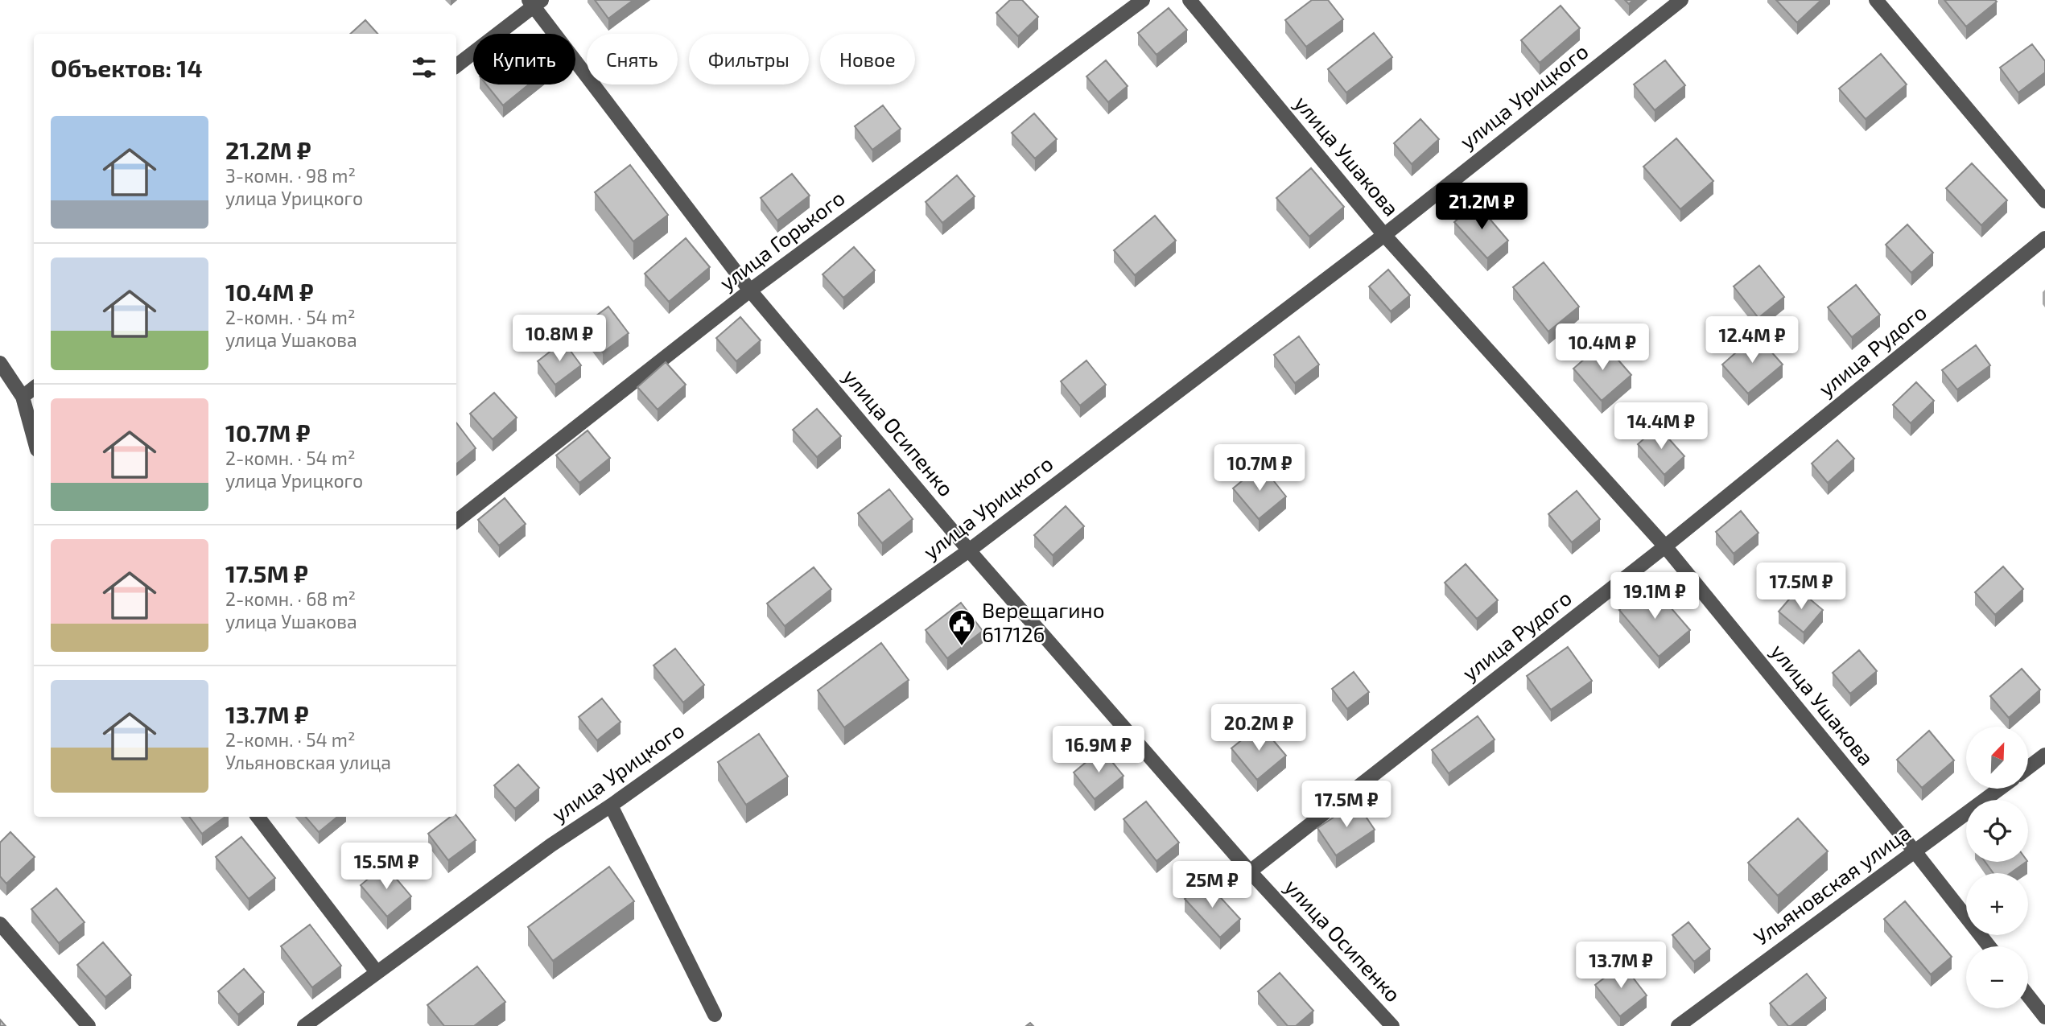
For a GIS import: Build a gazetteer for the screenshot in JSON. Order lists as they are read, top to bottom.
{
  "streets": {
    "street": [
      "улица Урицкого",
      "улица Ушакова",
      "улица Горького",
      "улица Рудого",
      "улица Осипенко",
      "Ульяновская улица"
    ]
  },
  "crossings": [
    ["улица Урицкого", "улица Ушакова"],
    ["улица Урицкого", "улица Осипенко"],
    ["улица Ушакова", "улица Рудого"],
    ["улица Ушакова", "Ульяновская улица"],
    ["улица Горького", "улица Осипенко"],
    ["улица Рудого", "улица Осипенко"]
  ],
  "places": {
    "public building": ["Верещагино 617126"]
  },
  "north": "top right",
  "page": {
    "chip": [
      "Купить",
      "Снять",
      "Фильтры",
      "Новое"
    ],
    "heading": "Объектов: 14",
    "list": [
      {
        "name": "21.2M ₽",
        "note": "3-комн. · 98 m² · улица Урицкого"
      },
      {
        "name": "10.4M ₽",
        "note": "2-комн. · 54 m² · улица Ушакова"
      },
      {
        "name": "10.7M ₽",
        "note": "2-комн. · 54 m² · улица Урицкого"
      },
      {
        "name": "17.5M ₽",
        "note": "2-комн. · 68 m² · улица Ушакова"
      },
      {
        "name": "13.7M ₽",
        "note": "2-комн. · 54 m² · Ульяновская улица"
      }
    ],
    "price": [
      "21.2M ₽",
      "10.8M ₽",
      "12.4M ₽",
      "10.4M ₽",
      "14.4M ₽",
      "10.7M ₽",
      "17.5M ₽",
      "19.1M ₽",
      "20.2M ₽",
      "16.9M ₽",
      "17.5M ₽",
      "15.5M ₽",
      "25M ₽",
      "13.7M ₽"
    ],
    "map_buttons": ["+", "−"]
  }
}
